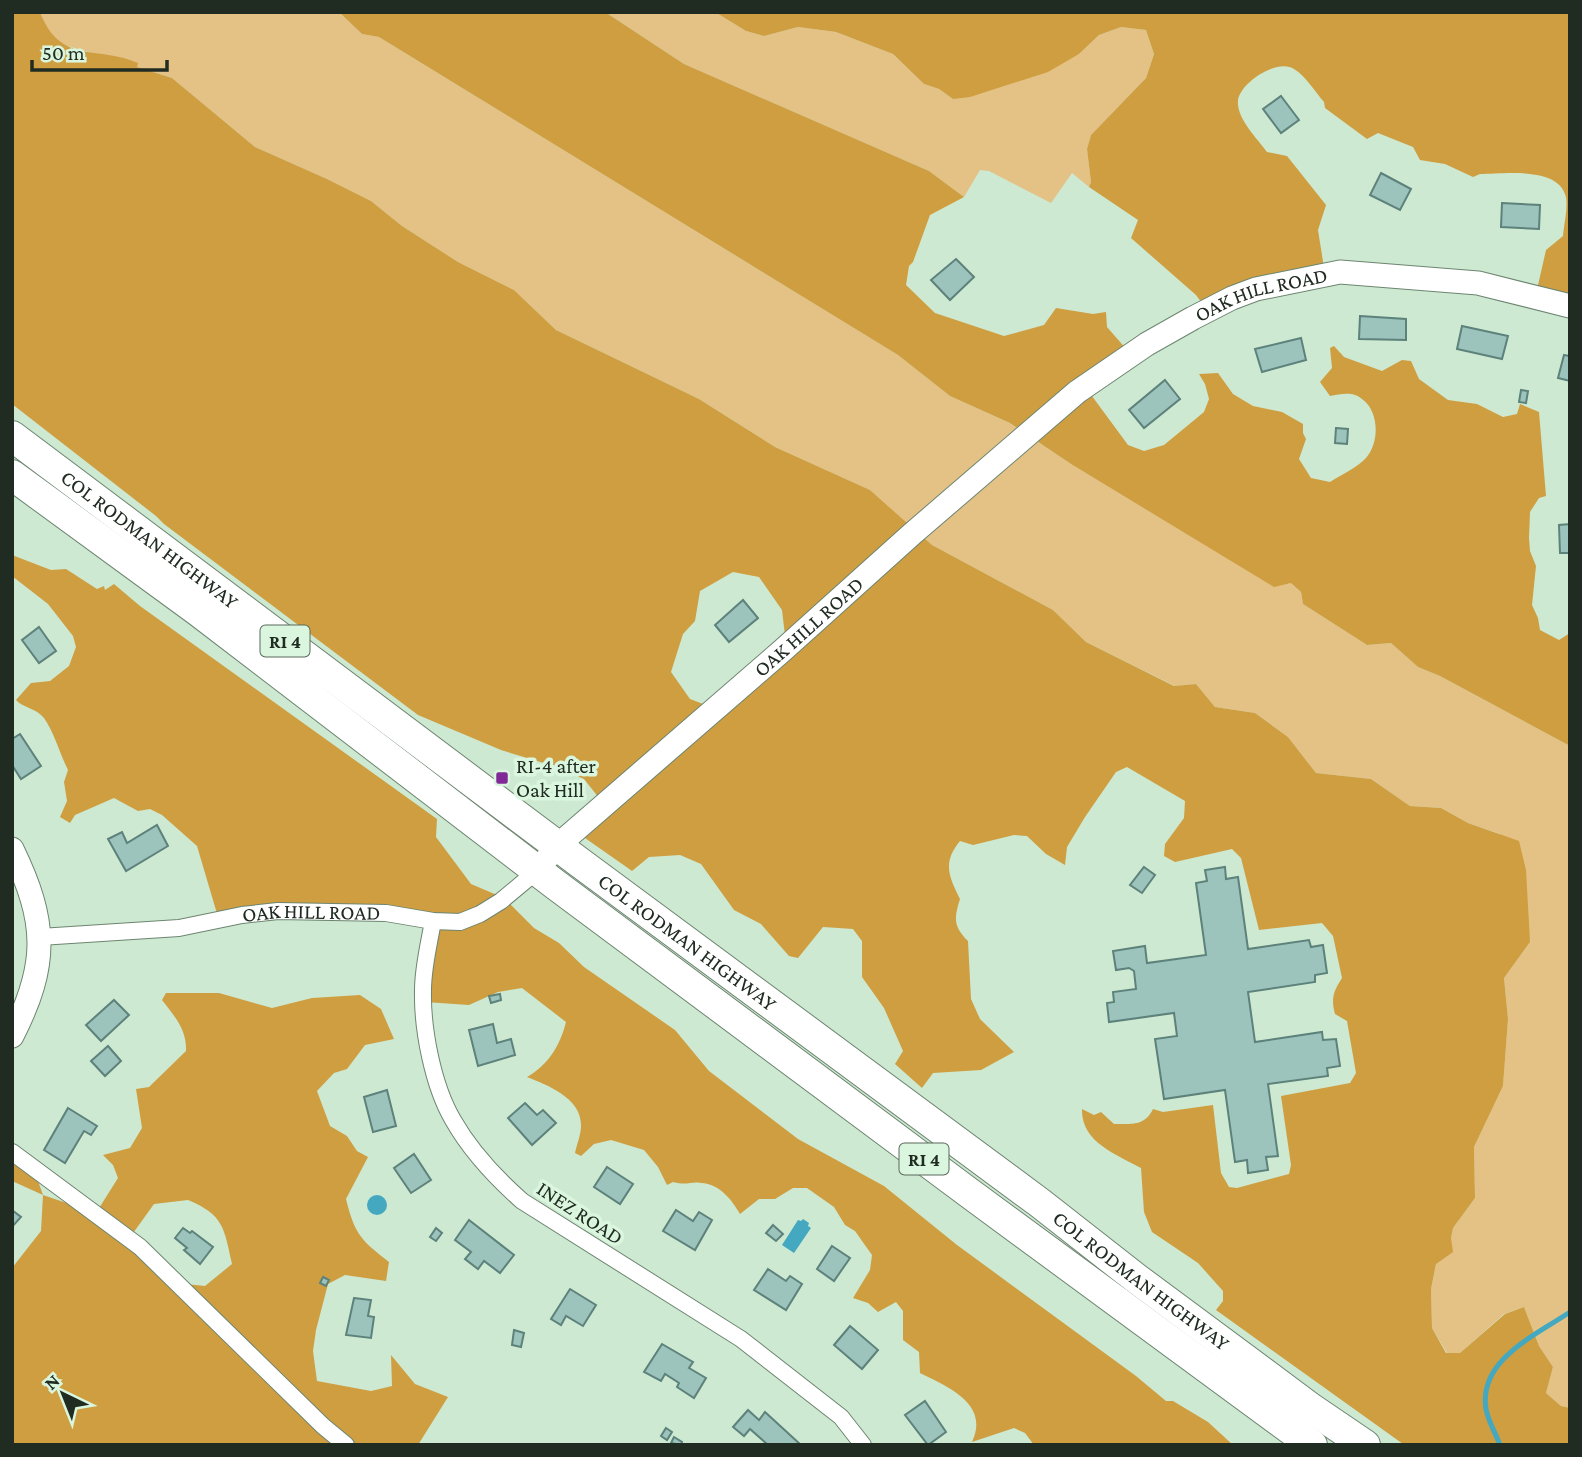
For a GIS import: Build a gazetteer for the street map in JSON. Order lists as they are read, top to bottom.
{
  "streets": {
    "highway": ["COL RODMAN HIGHWAY", "RI 4"],
    "street": ["OAK HILL ROAD", "INEZ ROAD"]
  },
  "crossings": [
    ["OAK HILL ROAD", "COL RODMAN HIGHWAY"],
    ["OAK HILL ROAD", "INEZ ROAD"]
  ],
  "places": {
    "transit": ["RI-4 after Oak Hill"]
  },
  "scale_bar": "50 m",
  "north": "top left"
}
